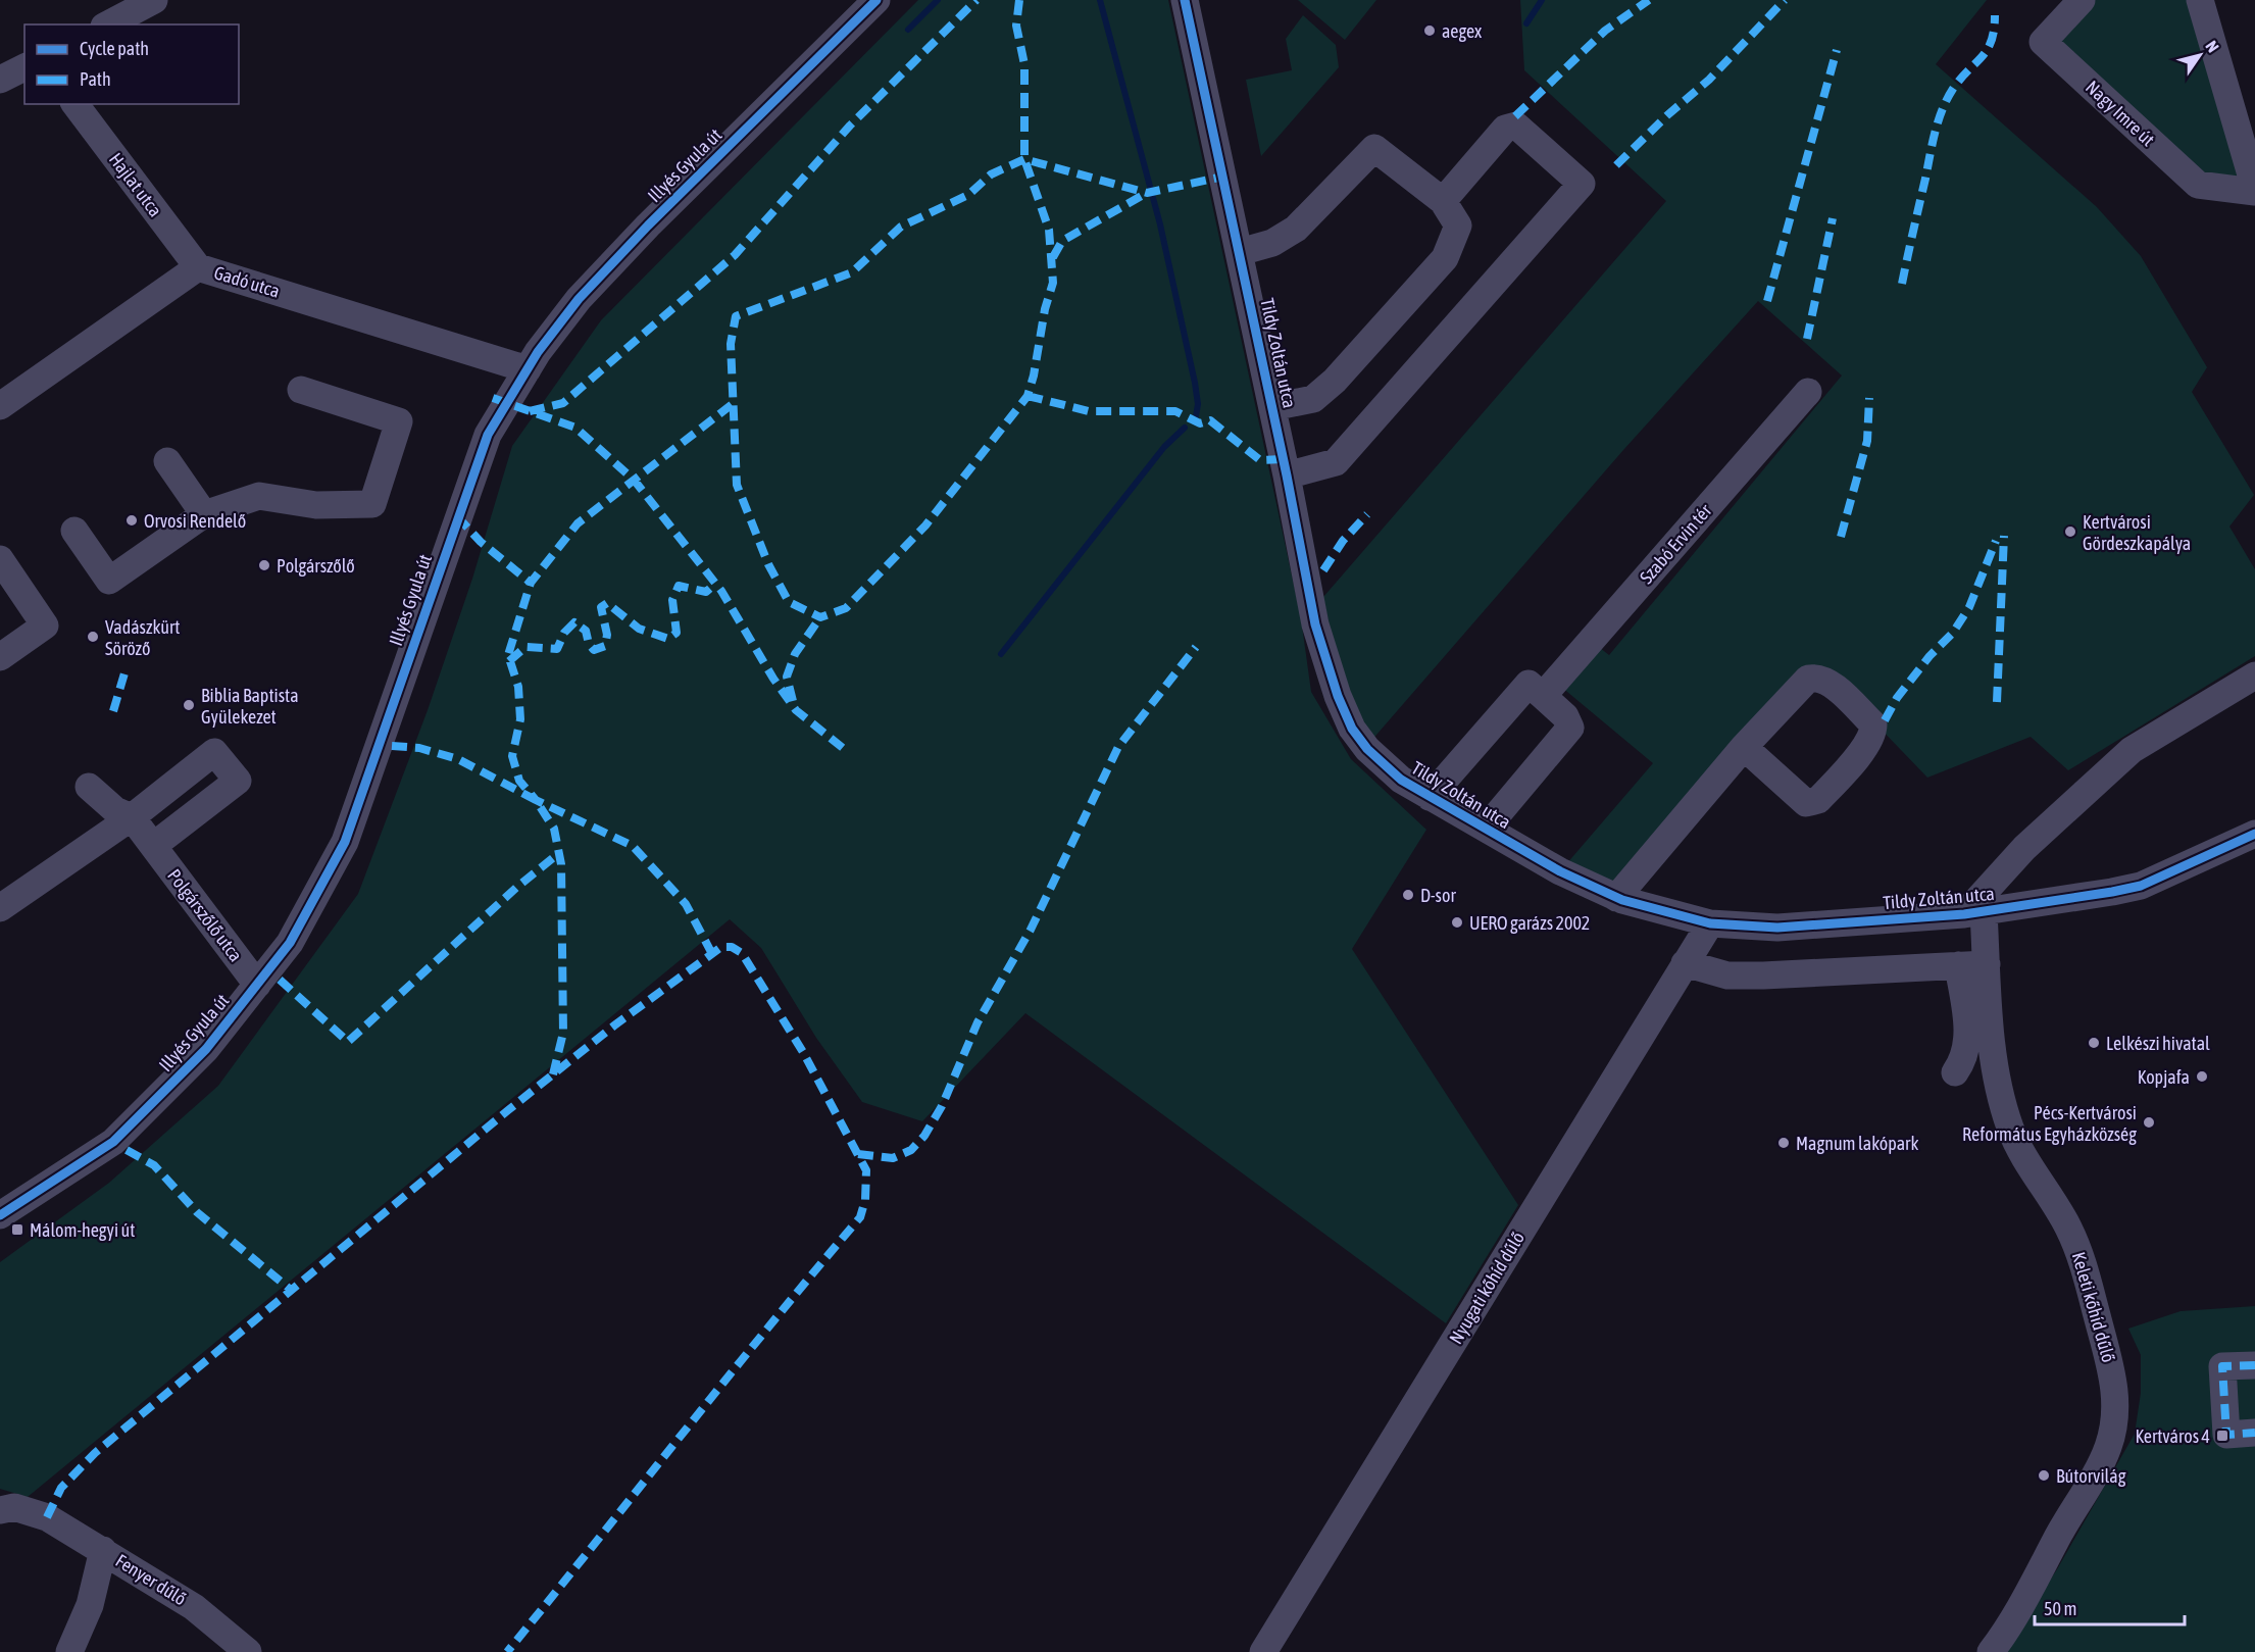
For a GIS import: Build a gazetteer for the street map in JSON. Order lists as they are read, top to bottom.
{
  "streets": {
    "street": [
      "Nagy Imre út",
      "Illyés Gyula út",
      "Hajlat utca",
      "Gadó utca",
      "Tildy Zoltán utca",
      "Szabó Ervin tér",
      "Polgárszőlő utca",
      "Nyugati kőhíd dűlő",
      "Keleti kőhíd dűlő",
      "Fenyer dűlő"
    ]
  },
  "crossings": [
    ["Illyés Gyula út", "Gadó utca"],
    ["Illyés Gyula út", "Polgárszőlő utca"],
    ["Hajlat utca", "Gadó utca"],
    ["Tildy Zoltán utca", "Nyugati kőhíd dűlő"],
    ["Tildy Zoltán utca", "Keleti kőhíd dűlő"]
  ],
  "places": {
    "other": [
      "aegex",
      "Orvosi Rendelő",
      "Kertvárosi Gördeszkapálya",
      "Polgárszőlő",
      "Vadászkürt Söröző",
      "Biblia Baptista Gyülekezet",
      "D-sor",
      "UERO garázs 2002",
      "Lelkészi hivatal",
      "Kopjafa",
      "Pécs-Kertvárosi Református Egyházközség",
      "Magnum lakópark",
      "Bútorvilág"
    ],
    "transit": ["Málom-hegyi út", "Kertváros 4"]
  },
  "legend": ["Cycle path", "Path"],
  "scale_bar": "50 m",
  "north": "top right"
}
